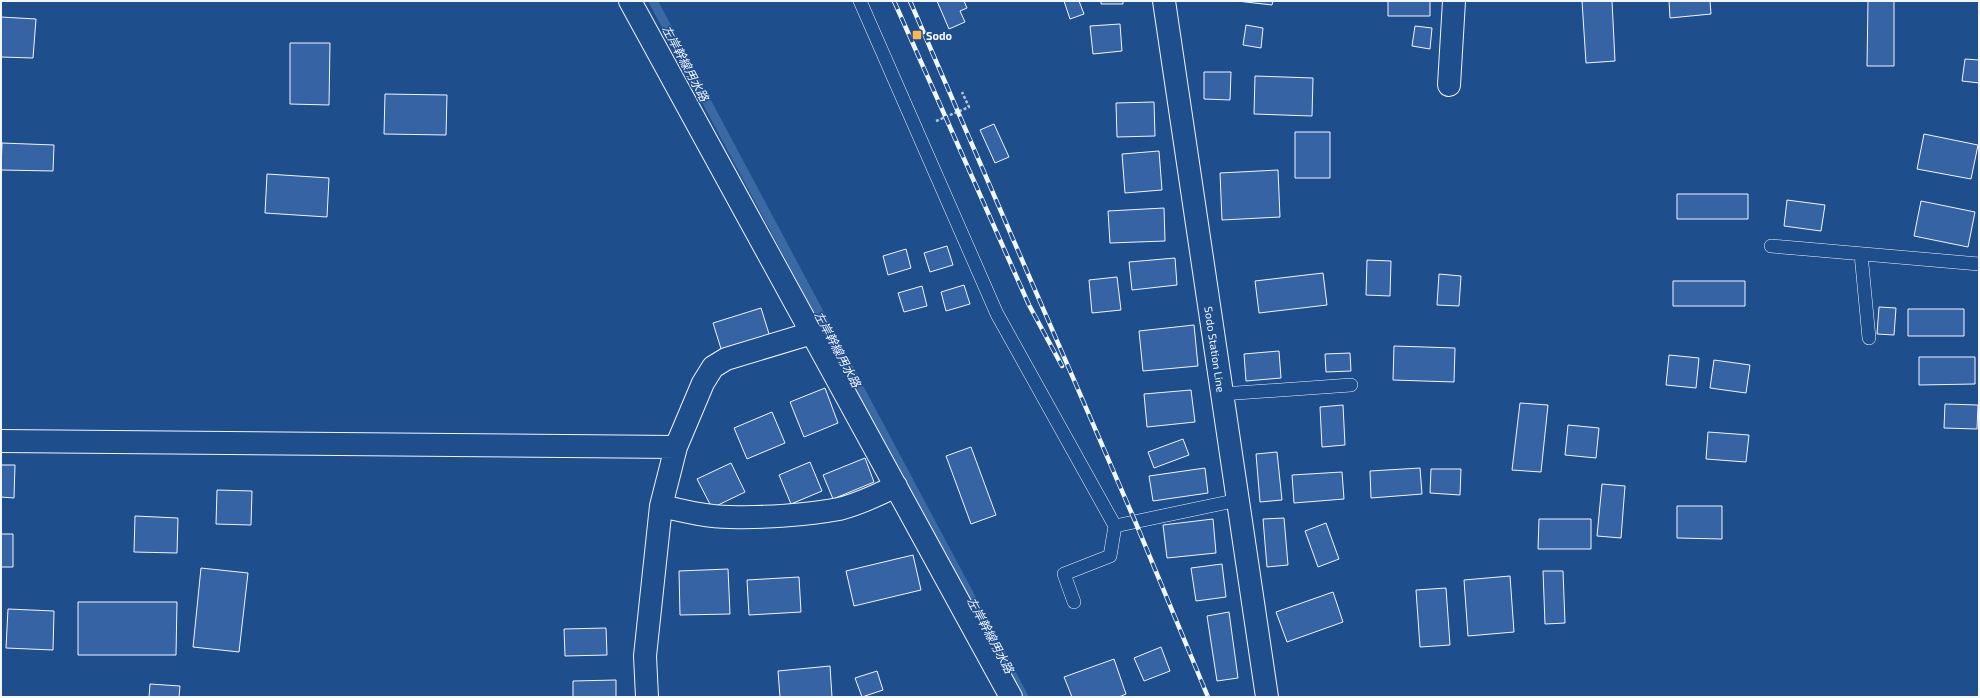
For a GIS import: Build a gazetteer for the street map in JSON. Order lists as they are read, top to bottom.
{
  "streets": {
    "street": ["Sodo Station Line"]
  },
  "water": ["左岸幹線用水路"],
  "places": {
    "transit": ["Sodo"]
  }
}
